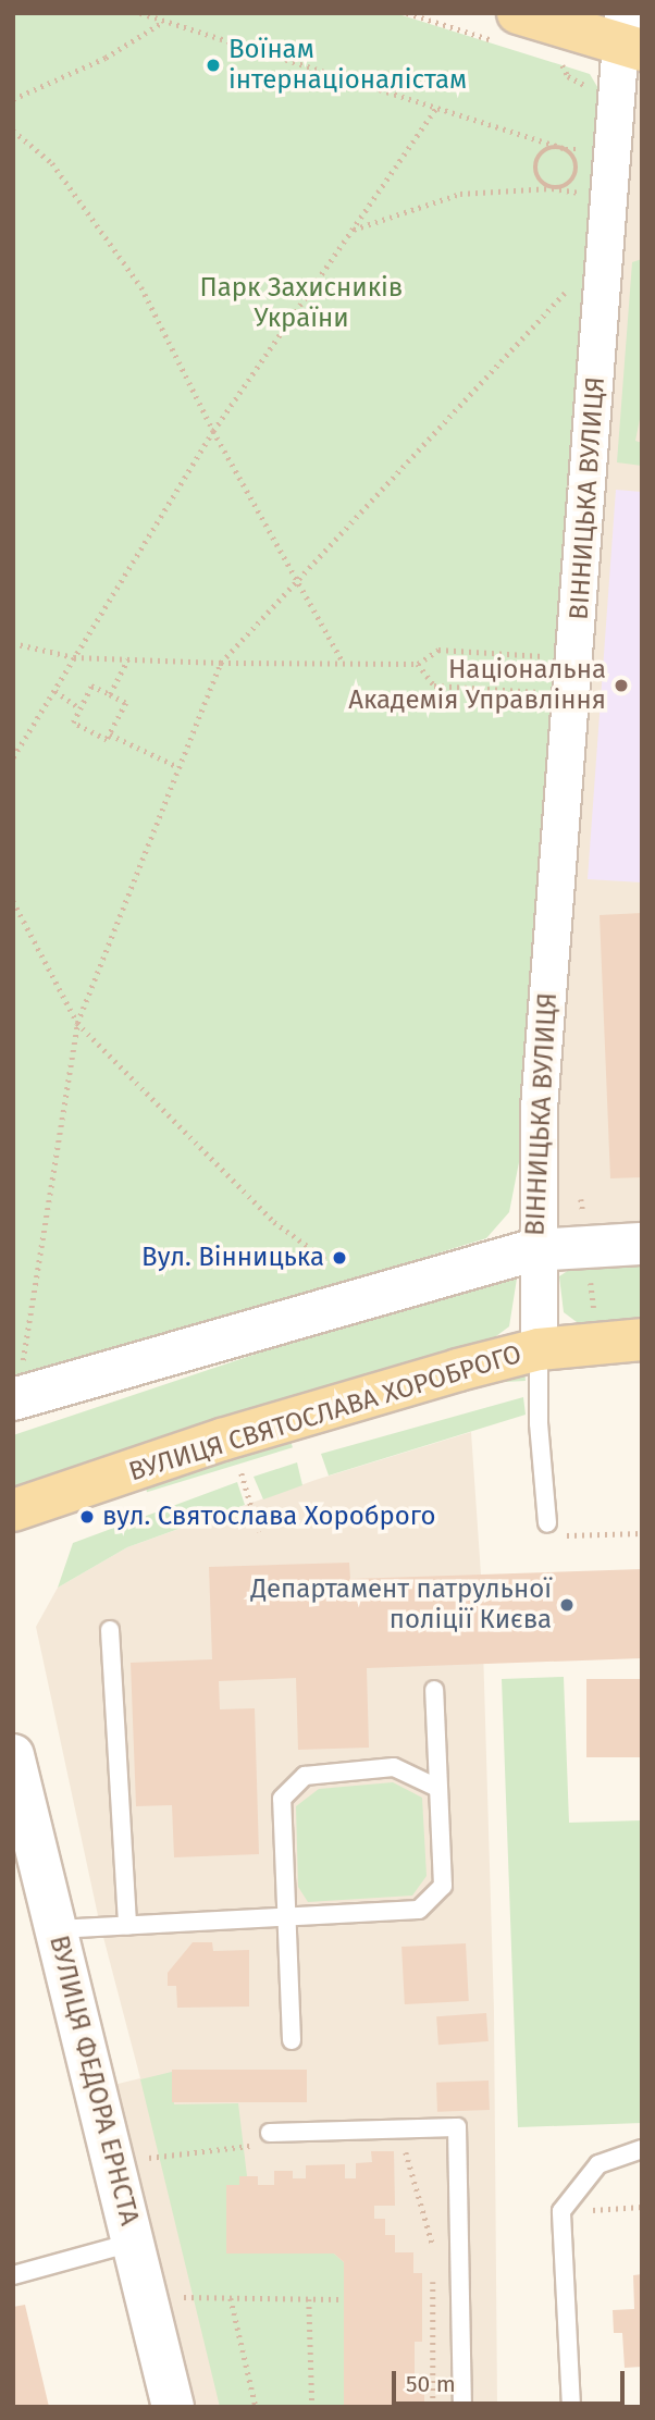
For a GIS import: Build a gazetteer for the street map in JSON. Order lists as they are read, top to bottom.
{
  "streets": {
    "main road": ["ВУЛИЦЯ СВЯТОСЛАВА ХОРОБРОГО"],
    "street": ["ВІННИЦЬКА ВУЛИЦЯ", "ВУЛИЦЯ ФЕДОРА ЕРНСТА"]
  },
  "crossings": [
    ["ВІННИЦЬКА ВУЛИЦЯ", "ВУЛИЦЯ СВЯТОСЛАВА ХОРОБРОГО"]
  ],
  "parks": ["Парк Захисників України"],
  "places": [
    "Воїнам інтернаціоналістам",
    "Національна Академія Управління",
    "Вул. Вінницька",
    "вул. Святослава Хороброго",
    "Департамент патрульної поліції Києва"
  ],
  "scale_bar": "50 m"
}
